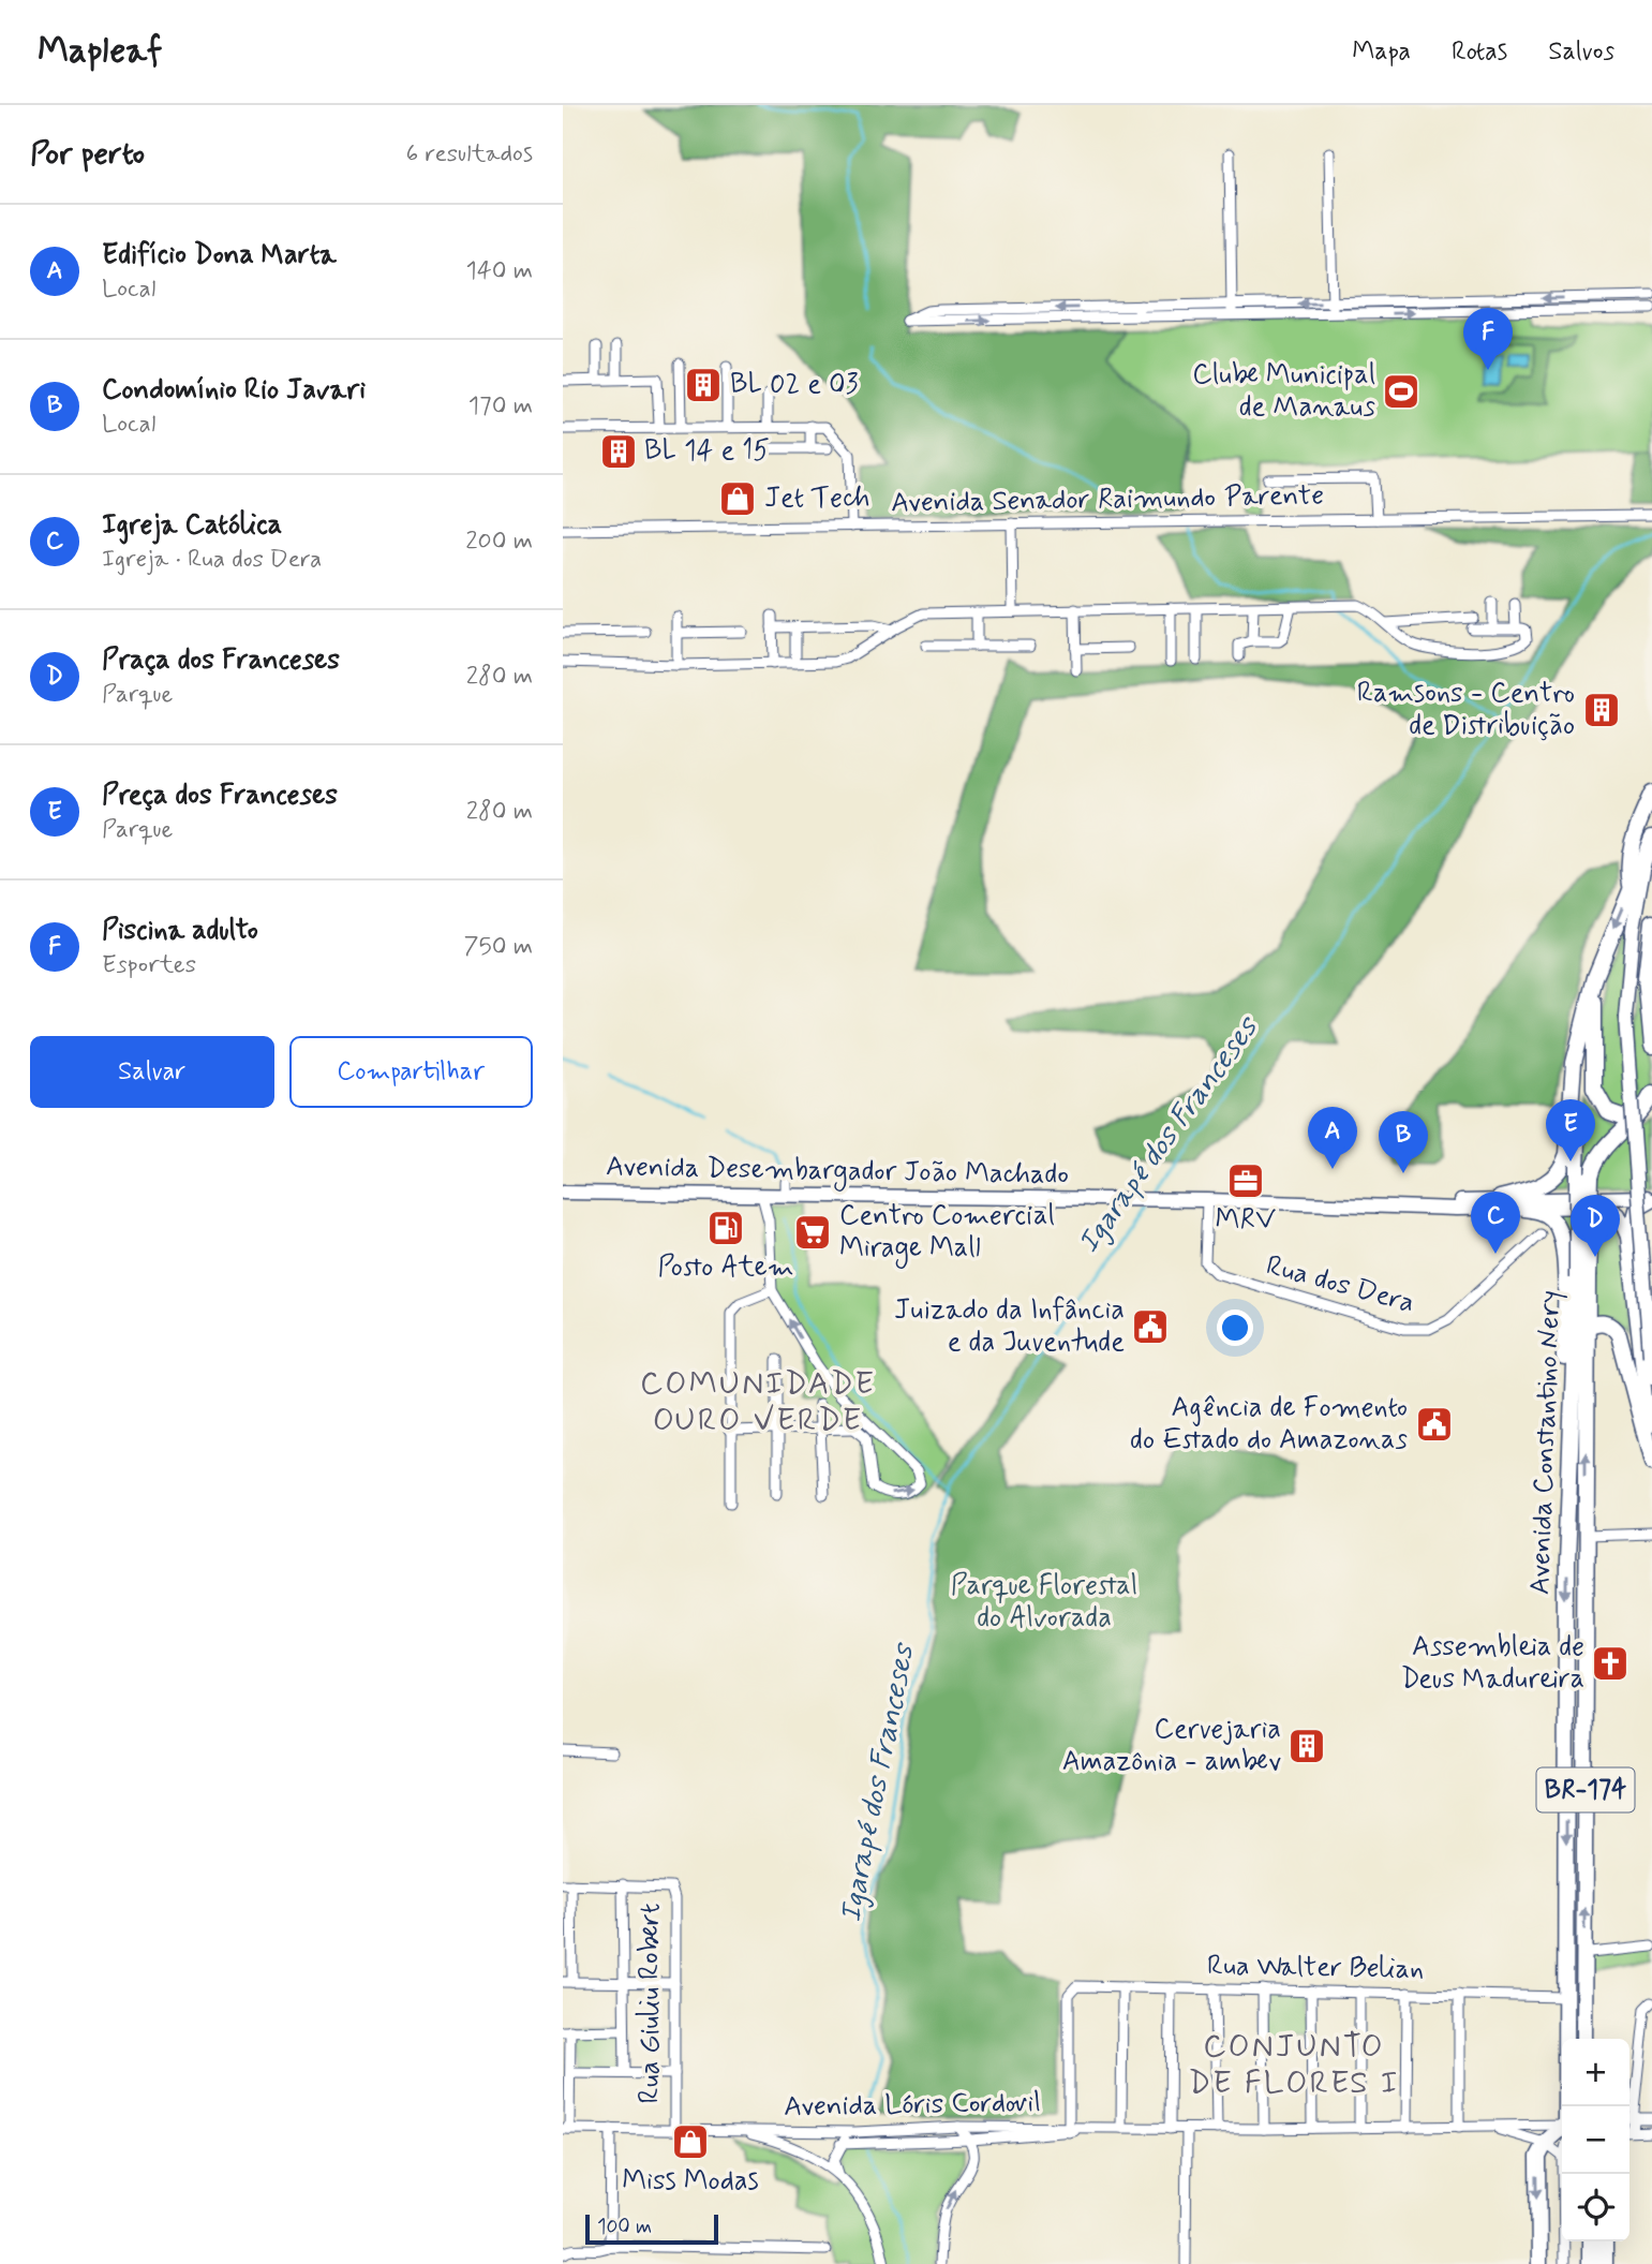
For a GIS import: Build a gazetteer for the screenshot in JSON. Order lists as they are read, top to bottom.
{
  "streets": {
    "highway": ["Avenida Constantino Nery", "BR-174"],
    "main road": ["Avenida Desembargador João Machado"],
    "street": [
      "Avenida Senador Raimundo Parente",
      "Rua dos Dera",
      "Rua Walter Belian",
      "Rua Giuliu Robert",
      "Avenida Lóris Cordovil"
    ]
  },
  "crossings": [
    ["Avenida Desembargador João Machado", "Rua dos Dera"],
    ["Avenida Constantino Nery", "BR-174"],
    ["Avenida Constantino Nery", "Rua Walter Belian"],
    ["Rua Walter Belian", "Avenida Lóris Cordovil"]
  ],
  "districts": ["COMUNIDADE OURO VERDE", "CONJUNTO DE FLORES I"],
  "water": ["Igarapé dos Franceses"],
  "parks": ["Parque Florestal do Alvorada"],
  "places": {
    "building": [
      "BL 02 e 03",
      "BL 14 e 15",
      "Ramsons - Centro de Distribuição",
      "Cervejaria Amazônia - ambev"
    ],
    "sports": ["Clube Municipal de Manaus"],
    "shop": ["Jet Tech", "Miss Modas"],
    "office": ["MRV"],
    "fuel station": ["Posto Atem"],
    "supermarket": ["Centro Comercial Mirage Mall"],
    "public building": ["Juizado da Infância e da Juventude", "Agência de Fomento do Estado do Amazonas"],
    "church": ["Assembleia de Deus Madureira"]
  },
  "scale_bar": "100 m",
  "page": {
    "header": "Mapleaf",
    "nav": ["Mapa", "Rotas", "Salvos"],
    "heading": ["Por perto", "6 resultados"],
    "list": [
      {
        "mark": "A",
        "name": "Edifício Dona Marta",
        "note": "Local",
        "value": "140 m"
      },
      {
        "mark": "B",
        "name": "Condomínio Rio Javari",
        "note": "Local",
        "value": "170 m"
      },
      {
        "mark": "C",
        "name": "Igreja Católica",
        "note": "Igreja · Rua dos Dera",
        "value": "200 m"
      },
      {
        "mark": "D",
        "name": "Praça dos Franceses",
        "note": "Parque",
        "value": "280 m"
      },
      {
        "mark": "E",
        "name": "Preça dos Franceses",
        "note": "Parque",
        "value": "280 m"
      },
      {
        "mark": "F",
        "name": "Piscina adulto",
        "note": "Esportes",
        "value": "750 m"
      }
    ],
    "pins": [
      "F",
      "E",
      "A",
      "B",
      "C",
      "D"
    ],
    "buttons": ["Salvar", "Compartilhar"],
    "map_buttons": ["+", "−"],
    "scale": "100 m"
  }
}
